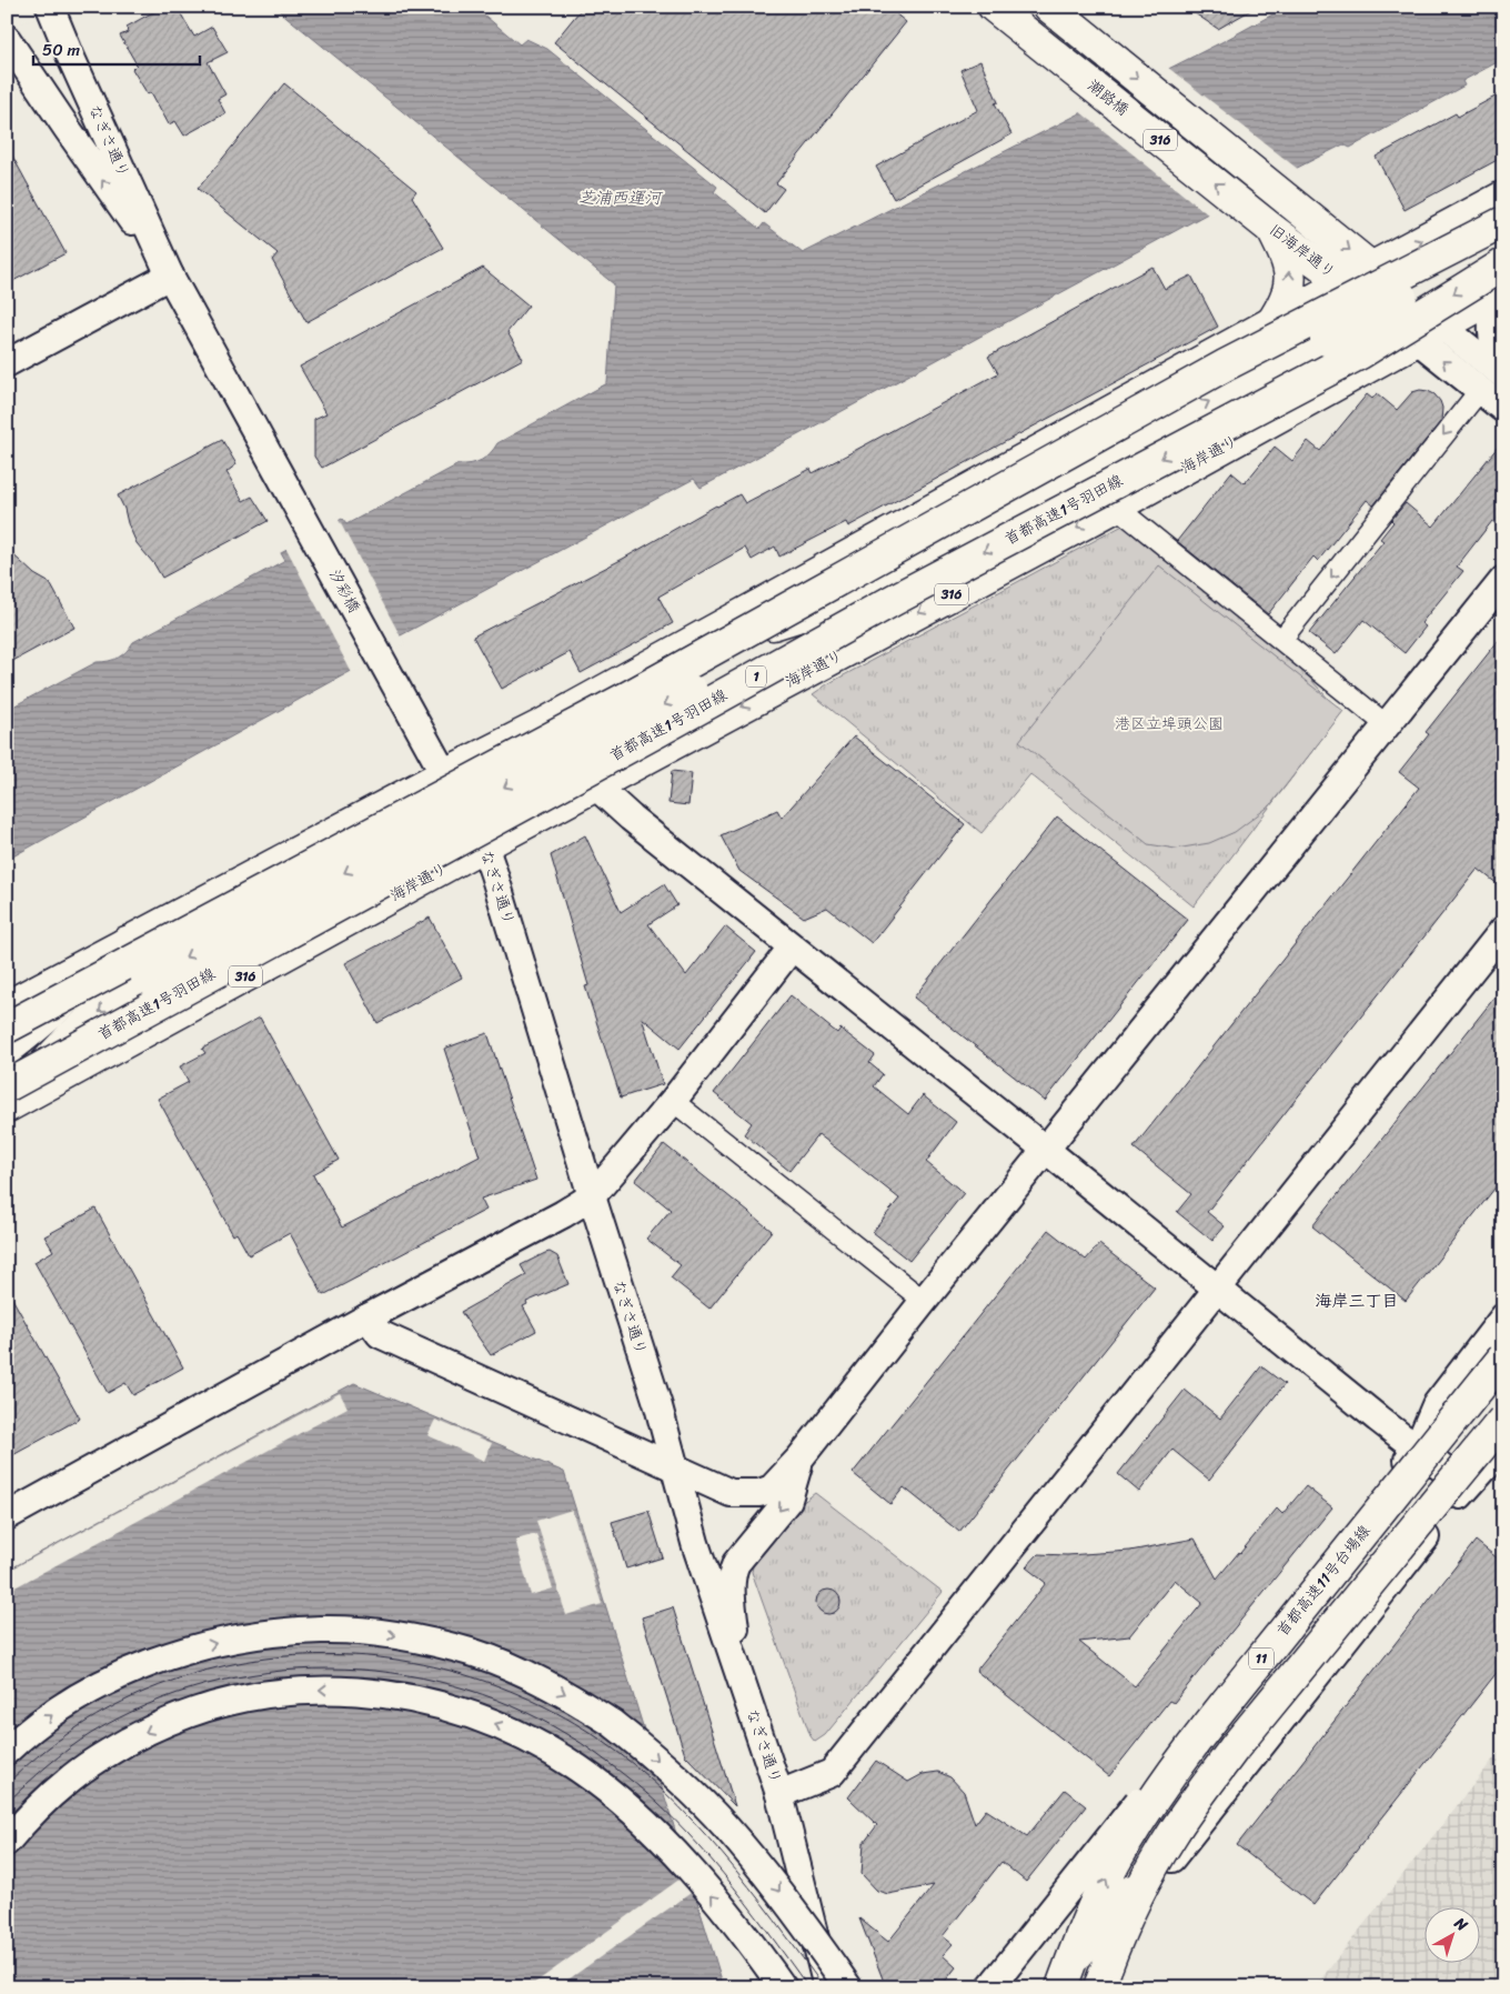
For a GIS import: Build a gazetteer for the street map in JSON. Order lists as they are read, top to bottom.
{
  "streets": {
    "main road": [
      "潮路橋",
      "316",
      "旧海岸通り",
      "海岸通り",
      "首都高速1号羽田線",
      "1",
      "首都高速11号台場線",
      "11"
    ],
    "street": ["なぎさ通り", "汐彩橋"]
  },
  "crossings": [
    ["潮路橋", "316"],
    ["潮路橋", "旧海岸通り"],
    ["なぎさ通り", "海岸通り"],
    ["なぎさ通り", "汐彩橋"]
  ],
  "one_way": ["潮路橋", "旧海岸通り"],
  "districts": ["海岸三丁目"],
  "water": ["芝浦西運河"],
  "parks": ["港区立埠頭公園"],
  "scale_bar": "50 m",
  "north": "top right"
}
